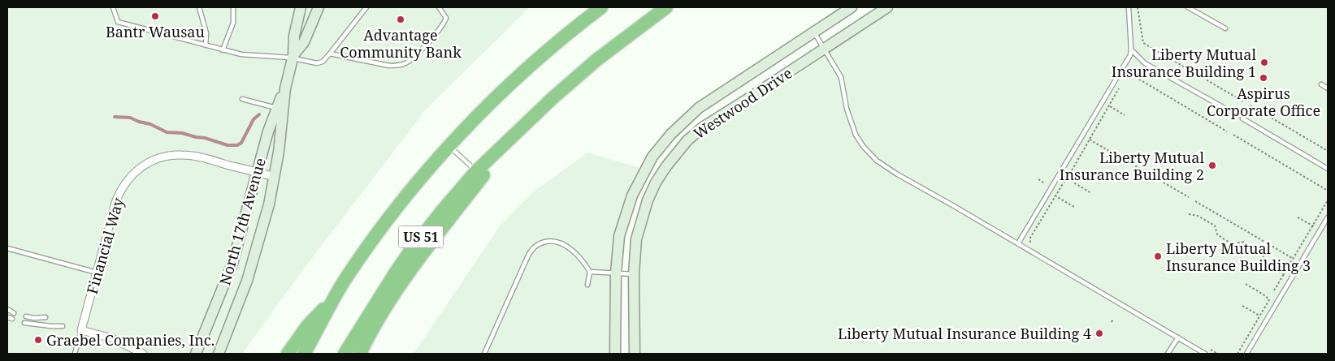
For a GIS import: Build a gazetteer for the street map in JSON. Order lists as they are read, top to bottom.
{
  "streets": {
    "highway": ["US 51"],
    "street": ["Westwood Drive", "North 17th Avenue", "Financial Way"]
  },
  "crossings": [
    ["North 17th Avenue", "Financial Way"]
  ],
  "places": [
    "Bantr Wausau",
    "Advantage Community Bank",
    "Liberty Mutual Insurance Building 1",
    "Aspirus Corporate Office",
    "Liberty Mutual Insurance Building 2",
    "Liberty Mutual Insurance Building 3",
    "Liberty Mutual Insurance Building 4",
    "Graebel Companies, Inc."
  ]
}
